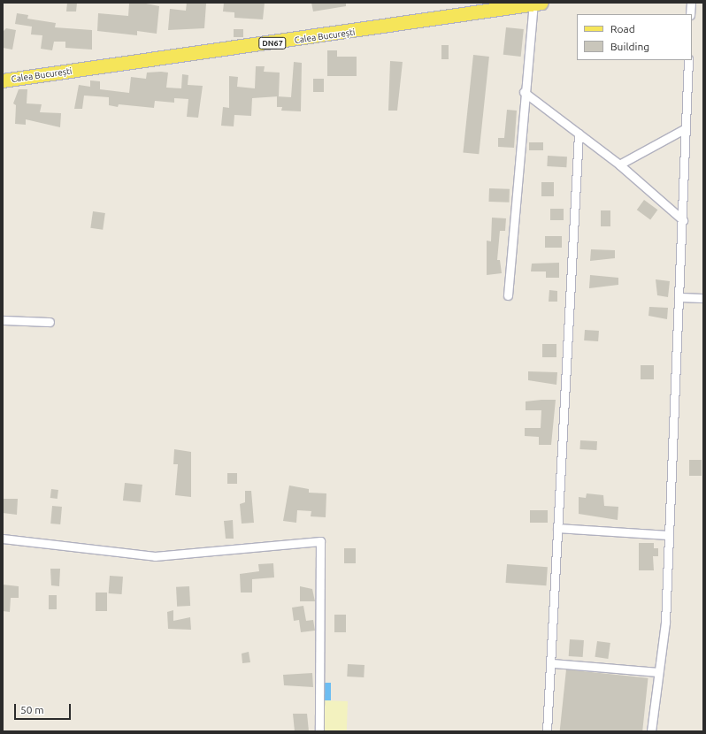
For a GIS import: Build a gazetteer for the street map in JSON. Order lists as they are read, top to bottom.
{
  "streets": {
    "main road": ["Calea București", "DN67"]
  },
  "legend": ["Road", "Building"],
  "scale_bar": "50 m"
}
